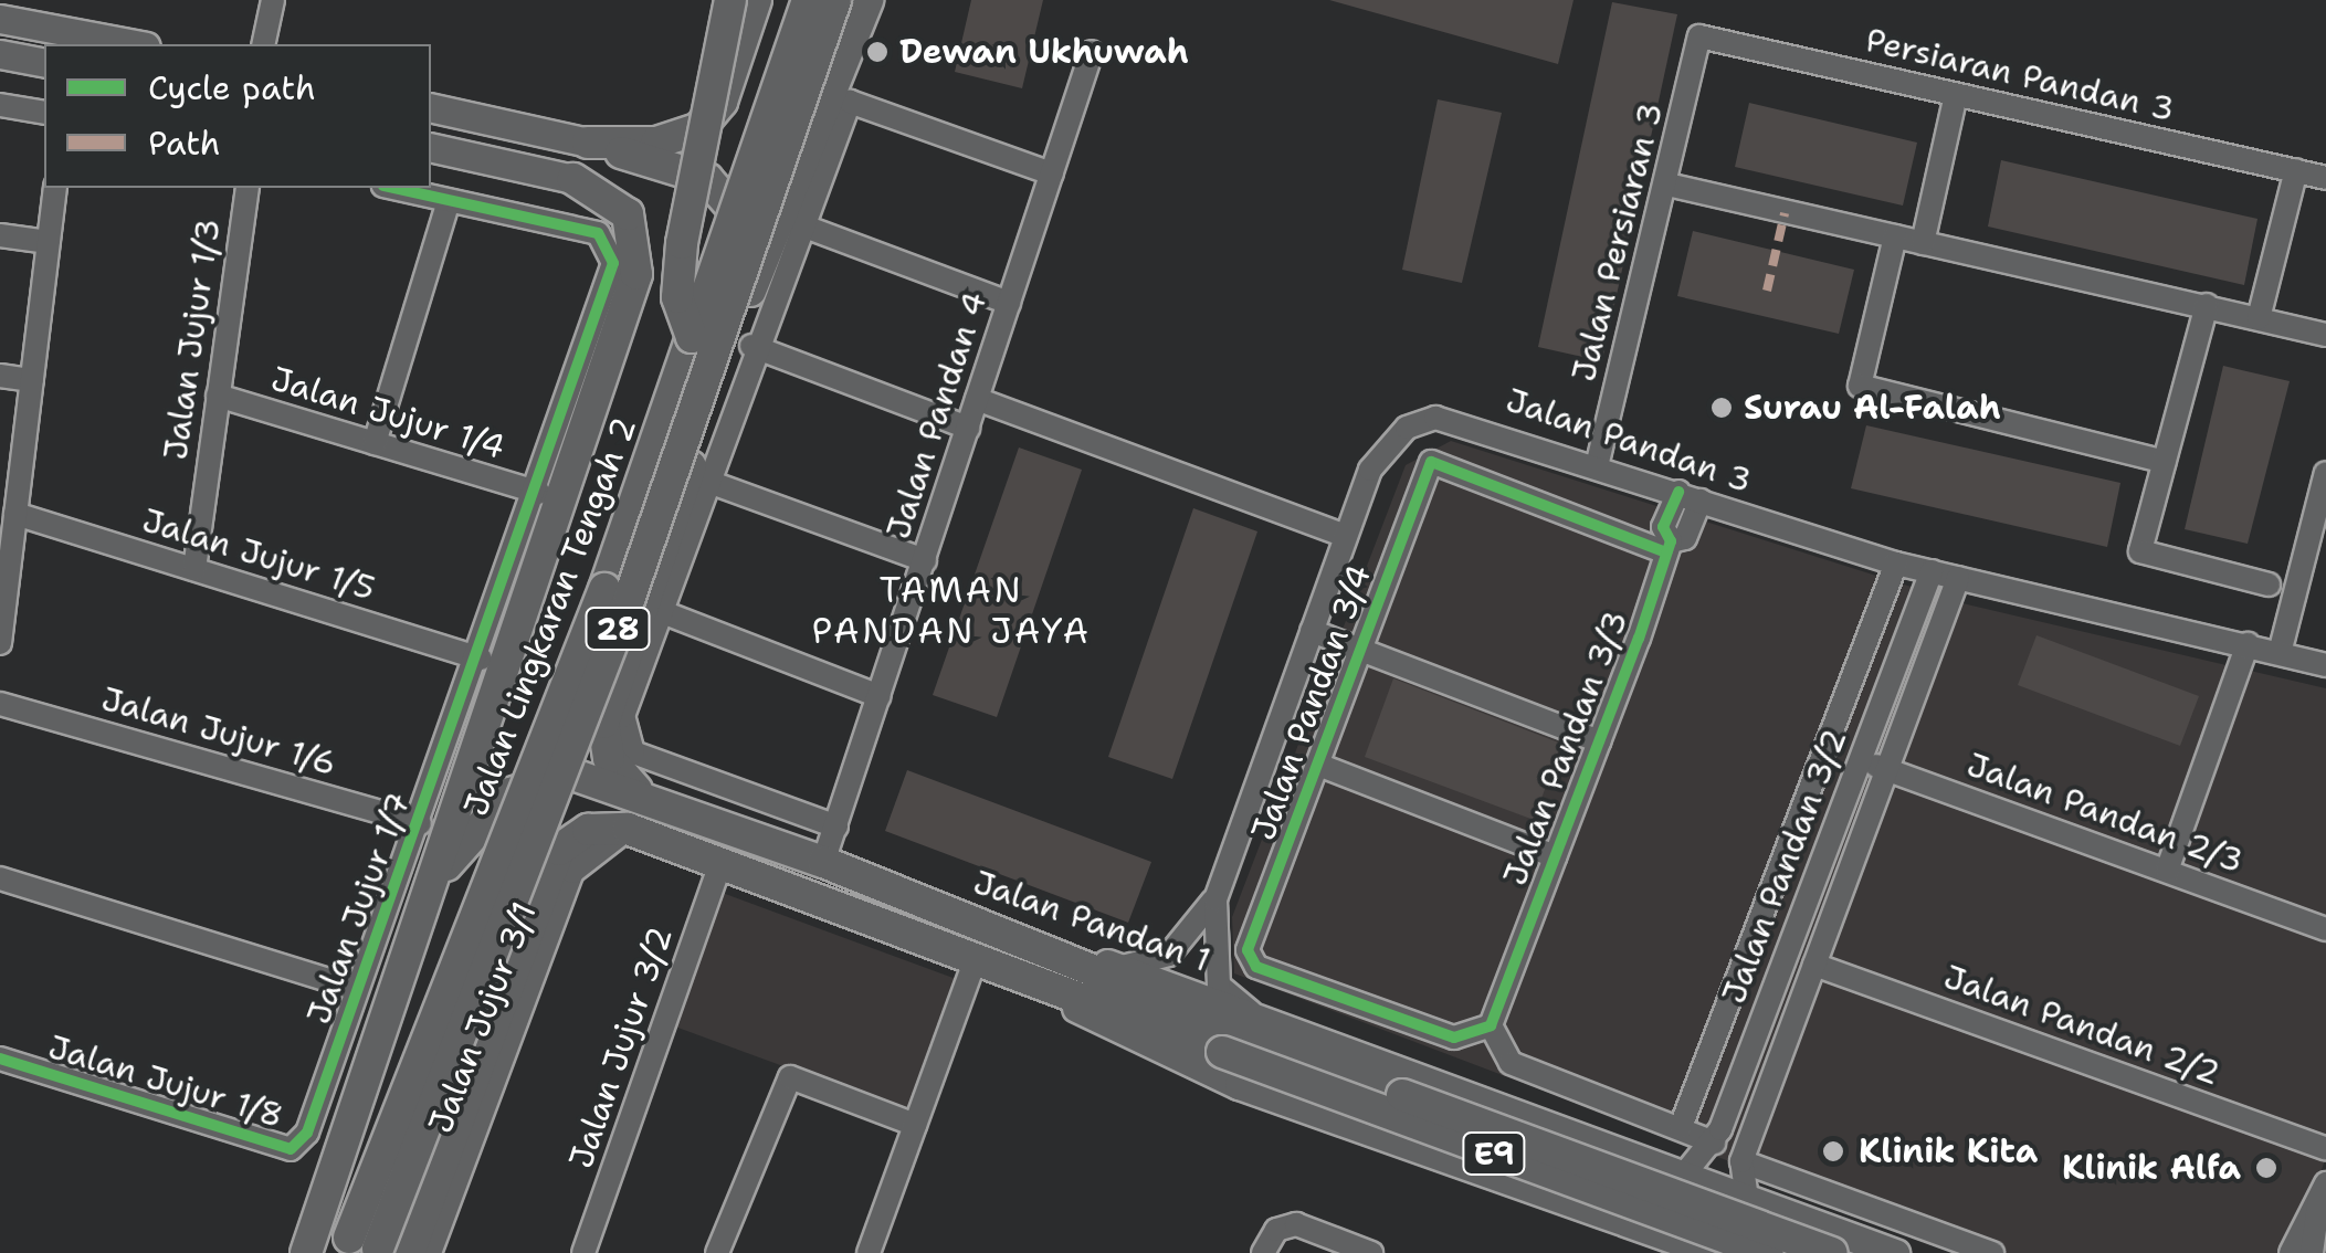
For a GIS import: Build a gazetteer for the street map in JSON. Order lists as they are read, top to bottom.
{
  "streets": {
    "highway": [
      "Jalan Lingkaran Tengah 2",
      "28",
      "Jalan Pandan 1",
      "E9"
    ],
    "street": [
      "Persiaran Pandan 3",
      "Jalan Persiaran 3",
      "Jalan Jujur 1/3",
      "Jalan Jujur 1/4",
      "Jalan Pandan 4",
      "Jalan Pandan 3",
      "Jalan Jujur 1/5",
      "Jalan Pandan 3/4",
      "Jalan Jujur 1/6",
      "Jalan Pandan 3/3",
      "Jalan Pandan 2/3",
      "Jalan Pandan 3/2",
      "Jalan Jujur 1/7",
      "Jalan Jujur 3/1",
      "Jalan Pandan 2/2",
      "Jalan Jujur 3/2",
      "Jalan Jujur 1/8"
    ]
  },
  "crossings": [
    ["Persiaran Pandan 3", "Jalan Persiaran 3"],
    ["Jalan Persiaran 3", "Jalan Pandan 3"],
    ["Jalan Jujur 1/3", "Jalan Jujur 1/4"],
    ["Jalan Jujur 1/3", "Jalan Jujur 1/5"],
    ["Jalan Jujur 1/4", "Jalan Jujur 1/7"],
    ["Jalan Pandan 4", "Jalan Pandan 1"],
    ["Jalan Pandan 3", "Jalan Pandan 3/3"],
    ["Jalan Pandan 3", "Jalan Pandan 3/2"],
    ["Jalan Pandan 3", "Jalan Pandan 1"],
    ["Jalan Jujur 1/5", "Jalan Jujur 1/7"],
    ["Jalan Pandan 3/4", "Jalan Pandan 3/3"],
    ["Jalan Jujur 1/6", "Jalan Jujur 1/7"],
    ["Jalan Pandan 2/3", "Jalan Pandan 3/2"],
    ["Jalan Pandan 3/2", "Jalan Pandan 1"],
    ["Jalan Jujur 1/7", "Jalan Jujur 1/8"],
    ["Jalan Pandan 1", "E9"],
    ["Jalan Jujur 3/1", "E9"],
    ["Jalan Jujur 3/2", "E9"]
  ],
  "districts": ["TAMAN PANDAN JAYA"],
  "places": [
    "Dewan Ukhuwah",
    "Surau Al-Falah",
    "Klinik Kita",
    "Klinik Alfa"
  ],
  "legend": ["Cycle path", "Path"]
}
